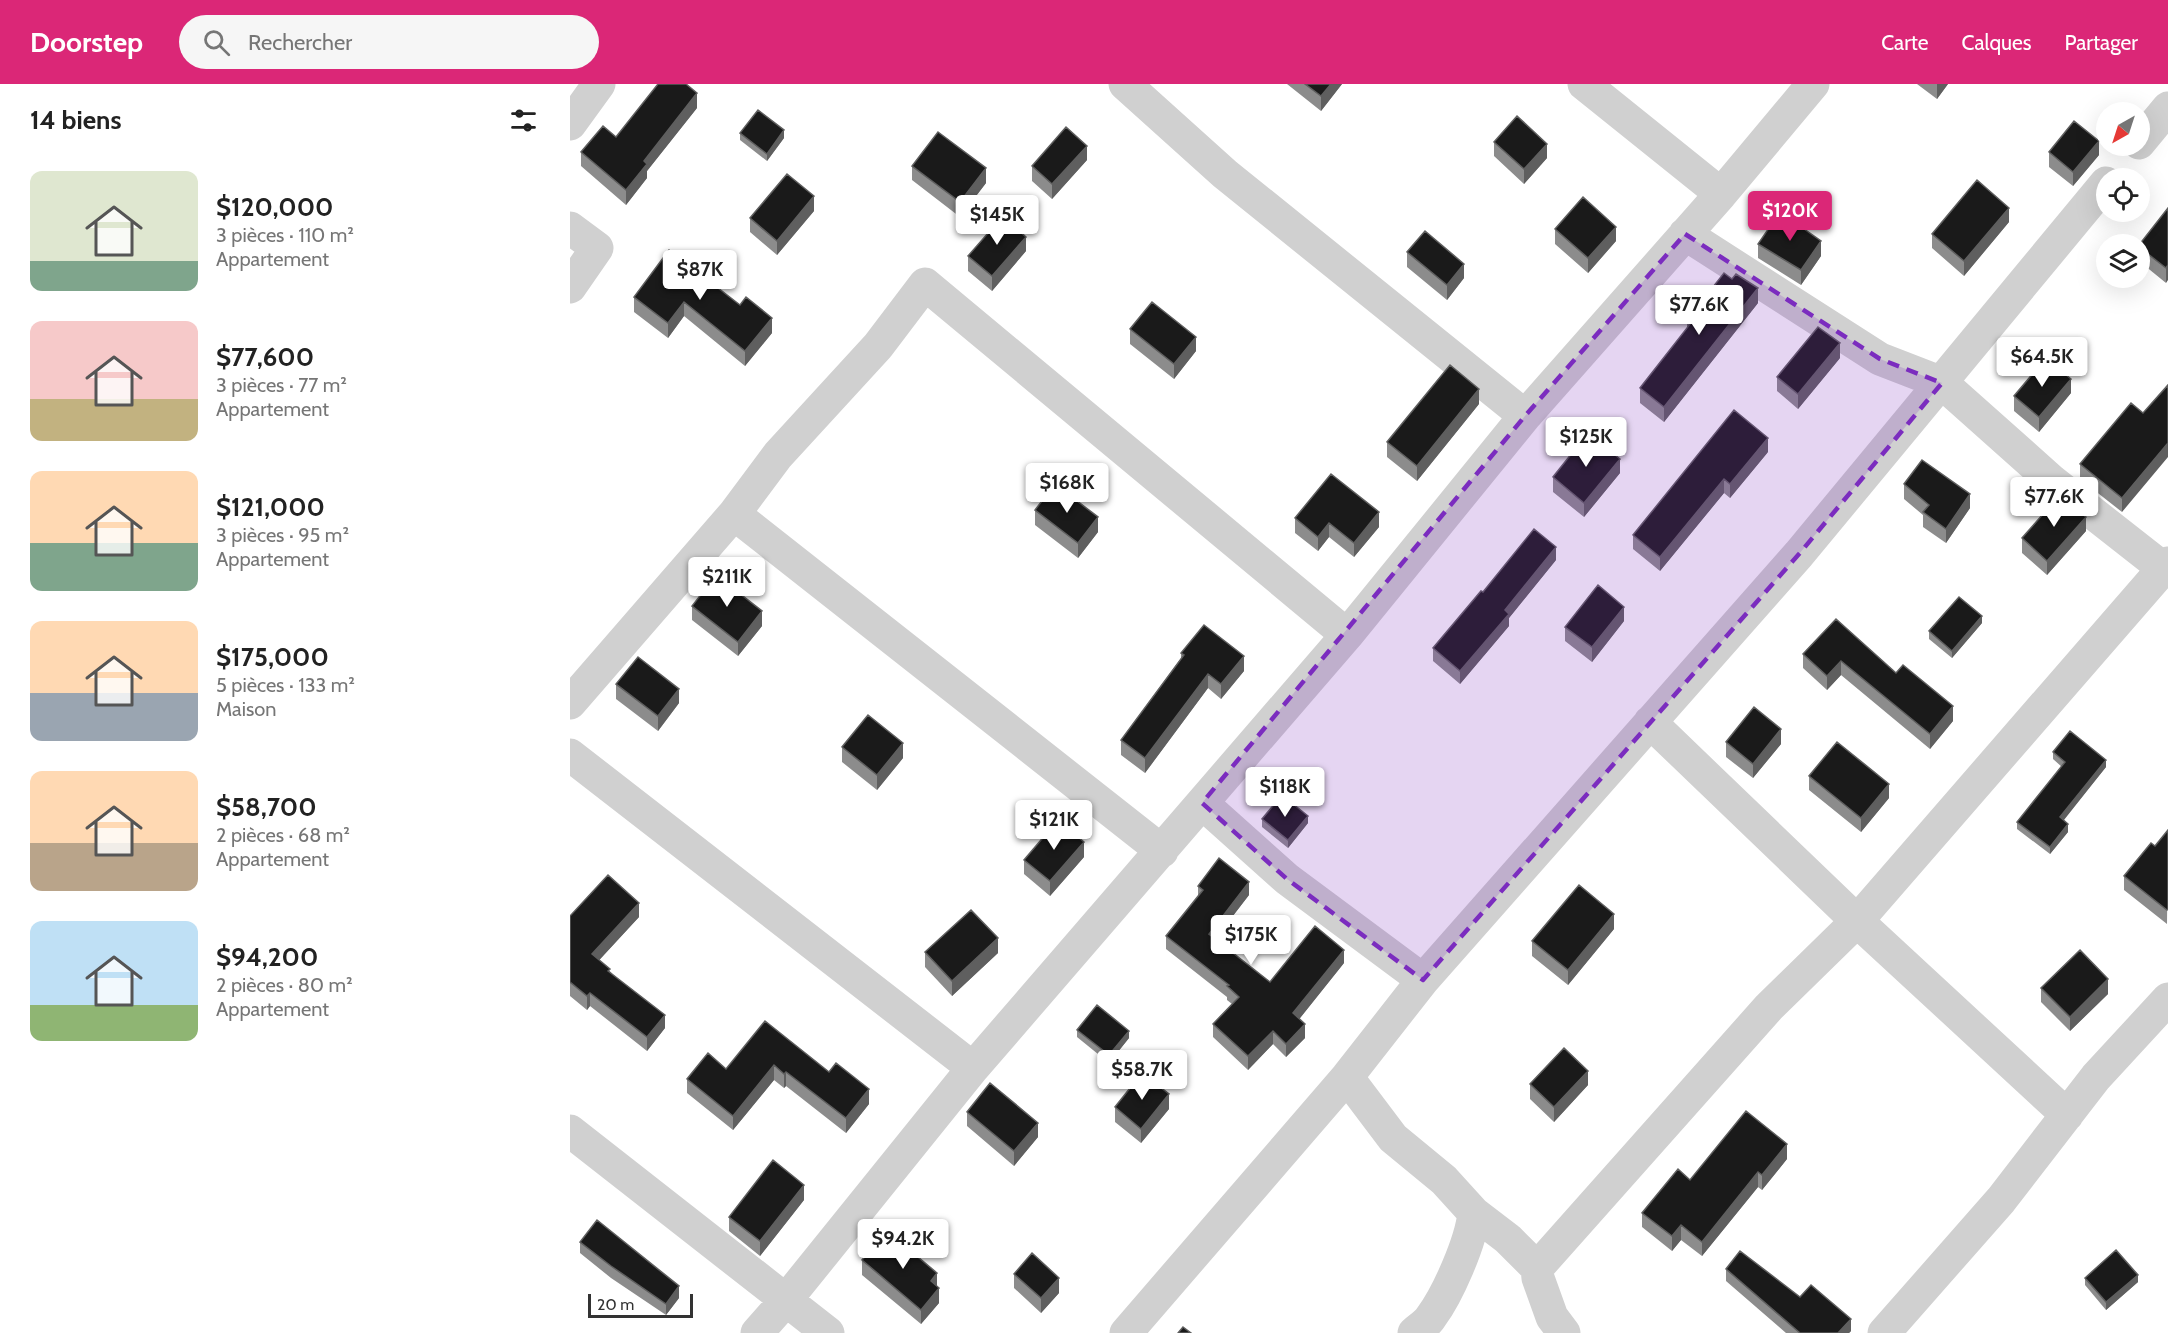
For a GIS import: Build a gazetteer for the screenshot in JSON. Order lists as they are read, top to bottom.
{
  "scale_bar": "20 m",
  "north": "bottom left",
  "page": {
    "header": "Doorstep",
    "search": "Rechercher",
    "nav": ["Carte", "Calques", "Partager"],
    "heading": "14 biens",
    "list": [
      {
        "name": "$120,000",
        "note": "3 pièces · 110 m² · Appartement"
      },
      {
        "name": "$77,600",
        "note": "3 pièces · 77 m² · Appartement"
      },
      {
        "name": "$121,000",
        "note": "3 pièces · 95 m² · Appartement"
      },
      {
        "name": "$175,000",
        "note": "5 pièces · 133 m² · Maison"
      },
      {
        "name": "$58,700",
        "note": "2 pièces · 68 m² · Appartement"
      },
      {
        "name": "$94,200",
        "note": "2 pièces · 80 m² · Appartement"
      }
    ],
    "price": [
      "$120K",
      "$145K",
      "$87K",
      "$77.6K",
      "$64.5K",
      "$125K",
      "$168K",
      "$77.6K",
      "$211K",
      "$118K",
      "$121K",
      "$175K",
      "$58.7K",
      "$94.2K"
    ],
    "scale": "20 m"
  }
}
